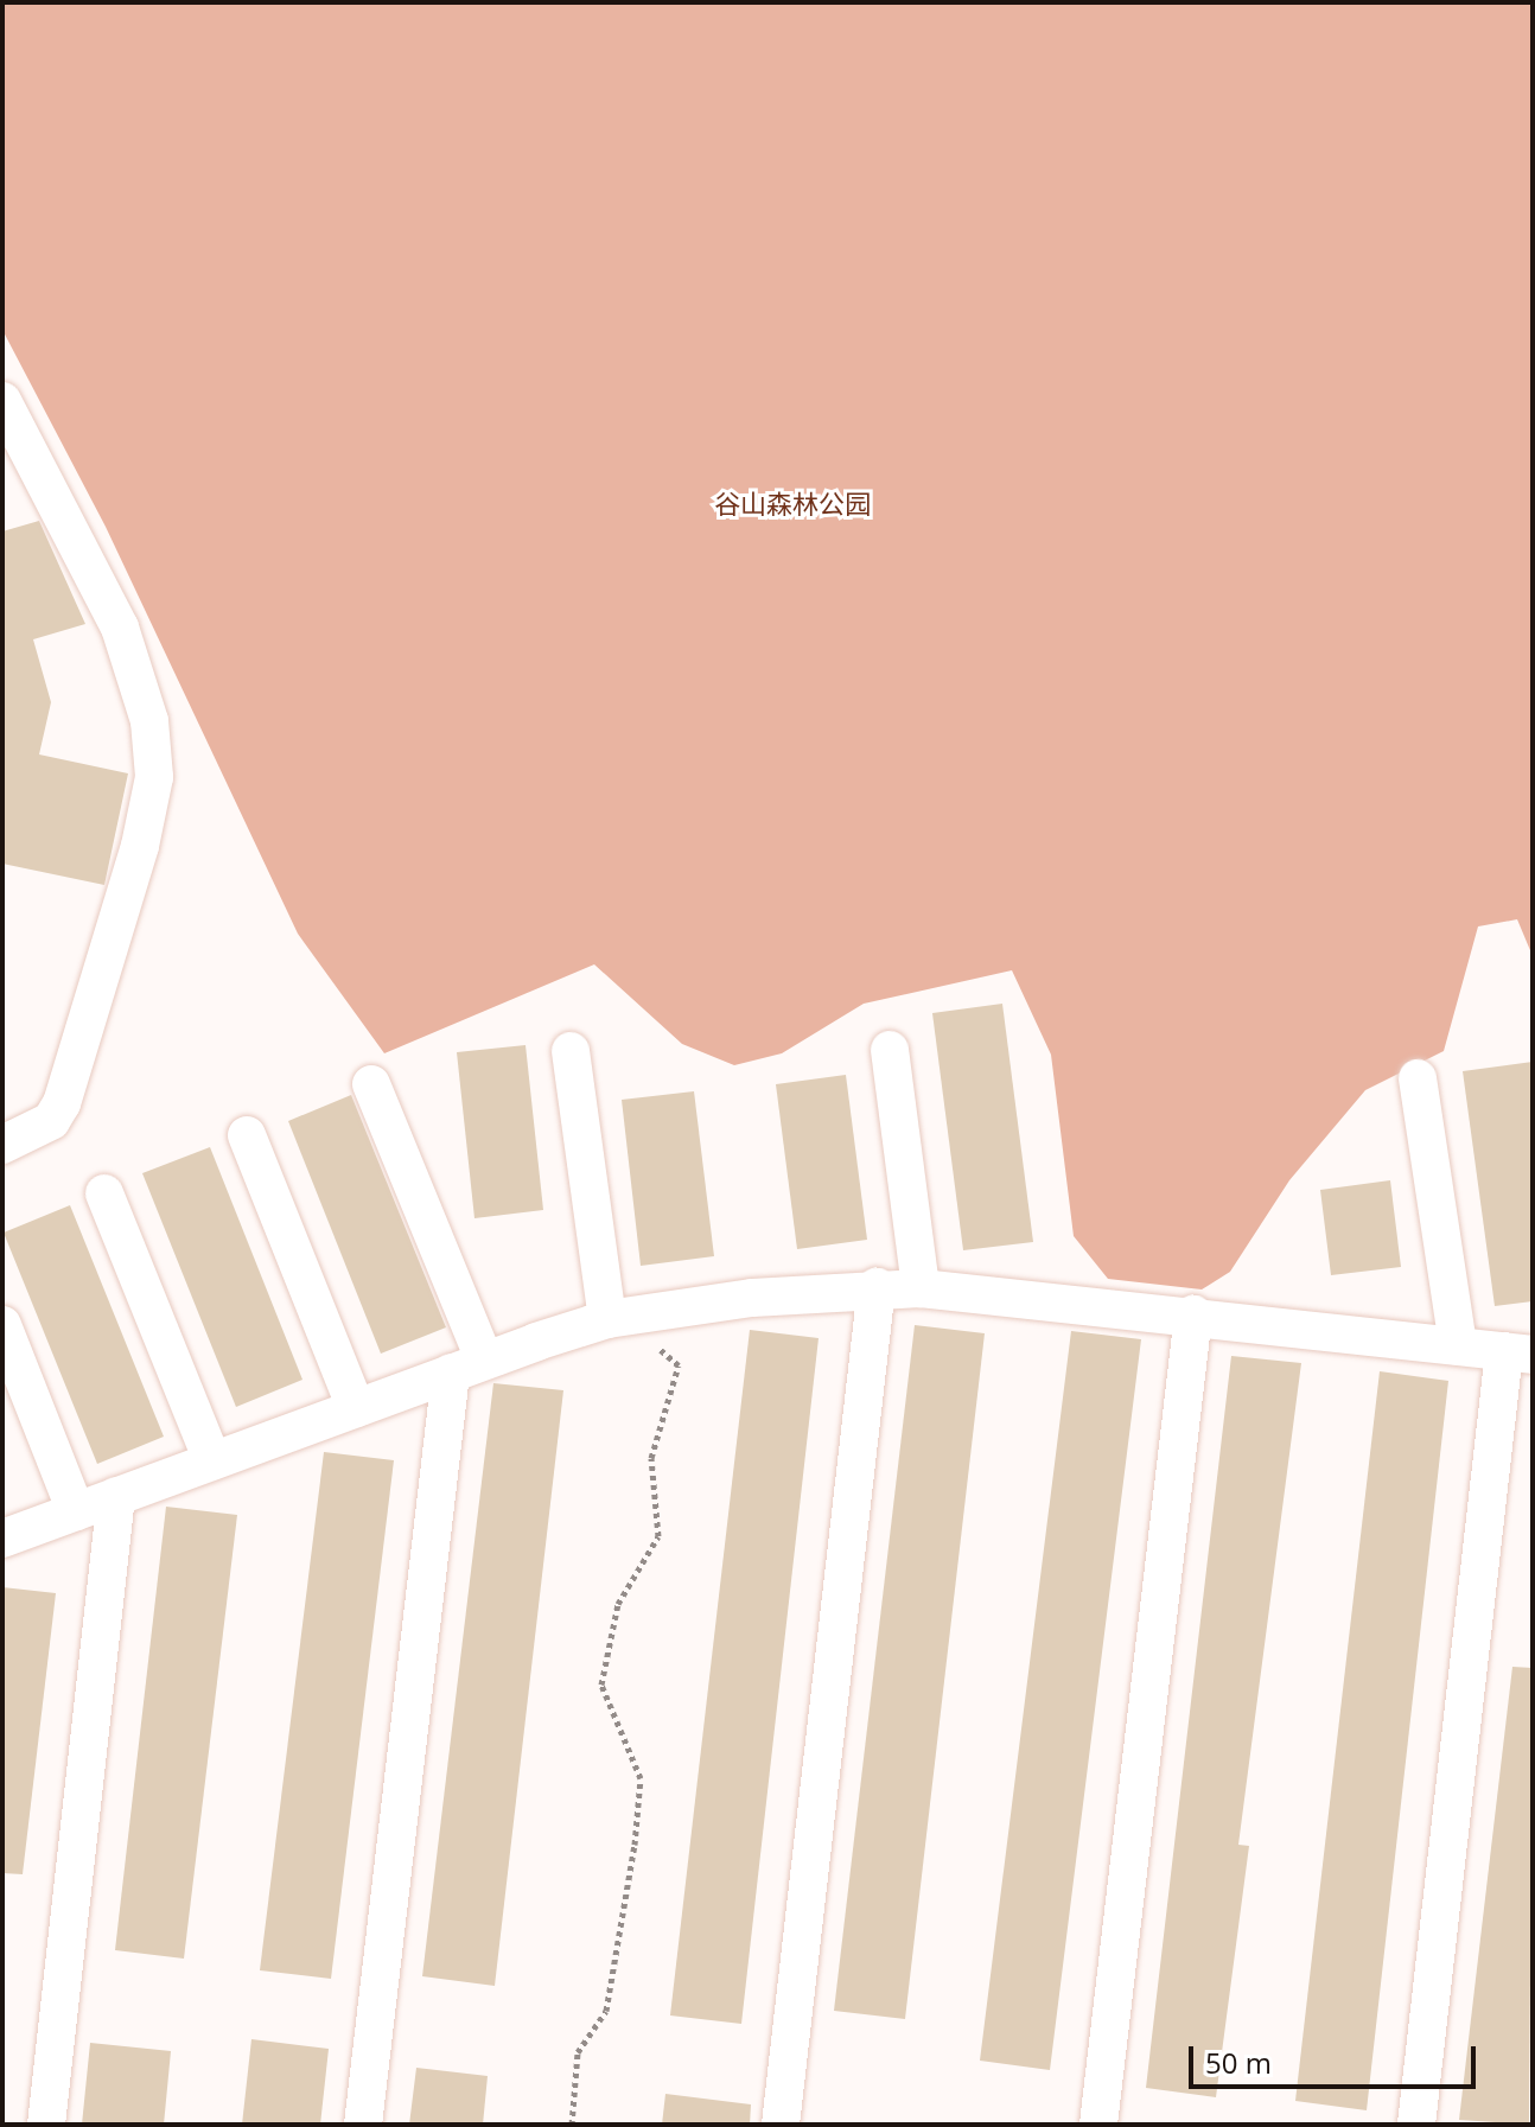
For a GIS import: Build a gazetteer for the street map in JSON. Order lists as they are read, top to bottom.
{
  "parks": ["谷山森林公园"],
  "scale_bar": "50 m"
}
